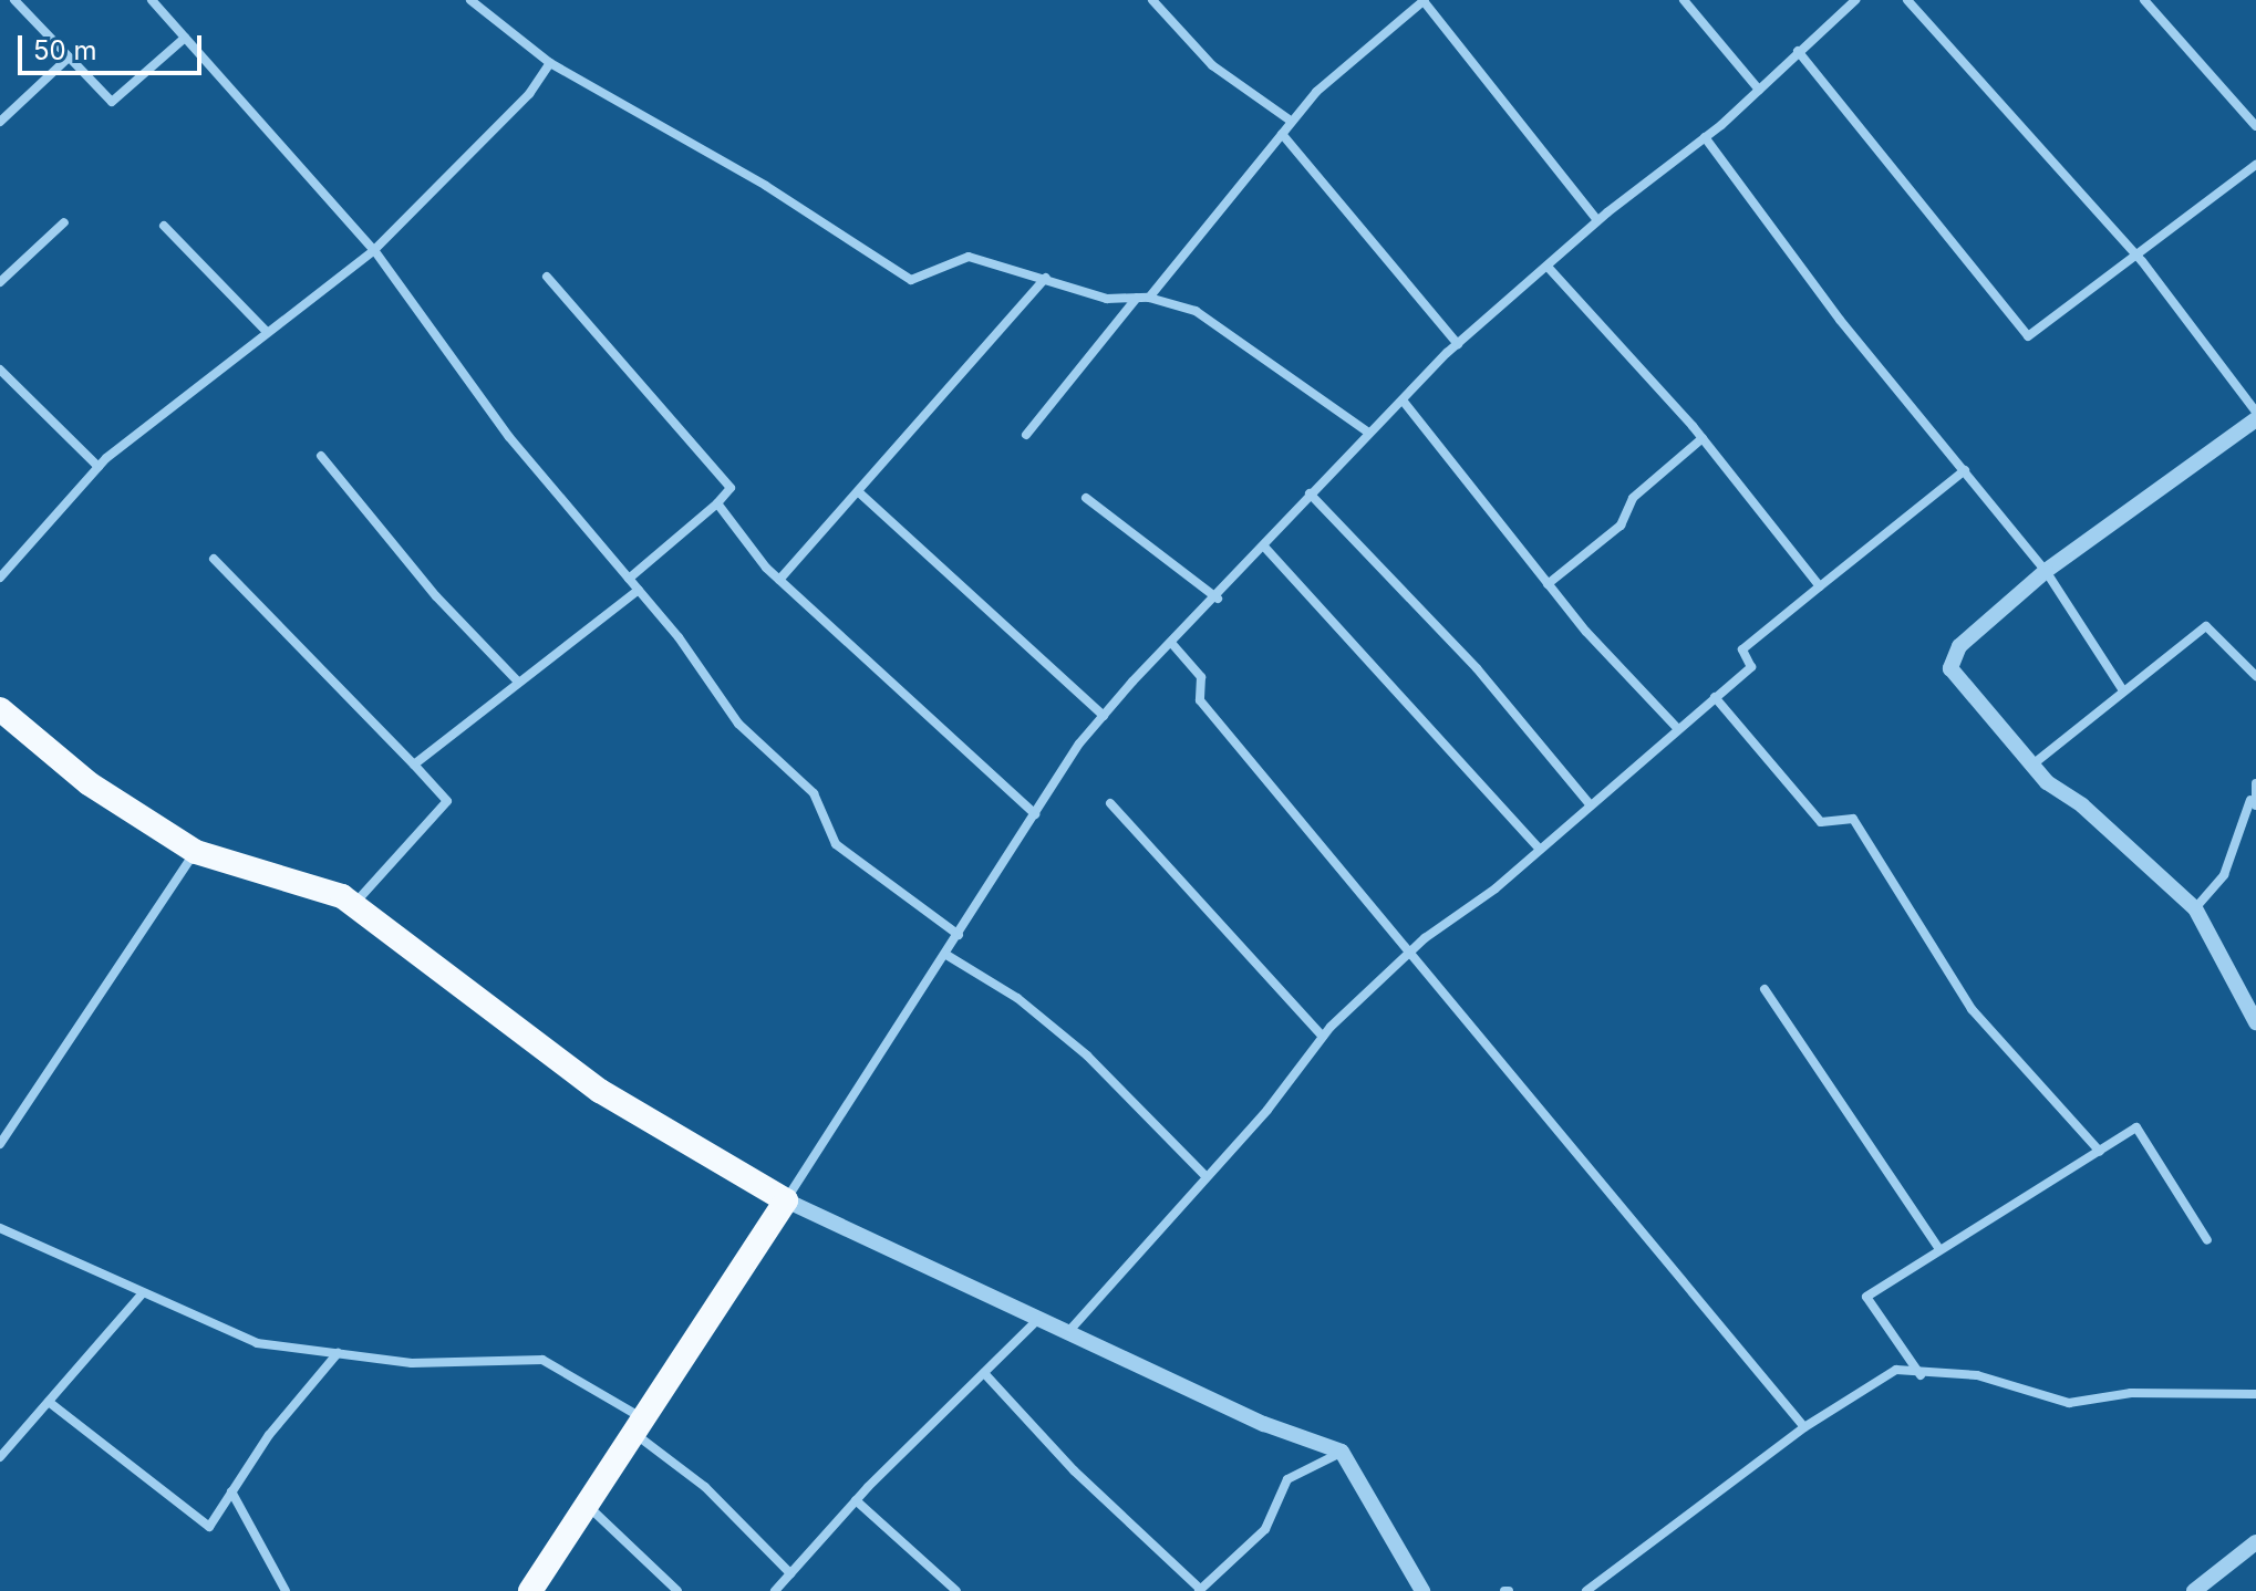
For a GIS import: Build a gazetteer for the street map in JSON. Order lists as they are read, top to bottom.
{
  "scale_bar": "50 m"
}
